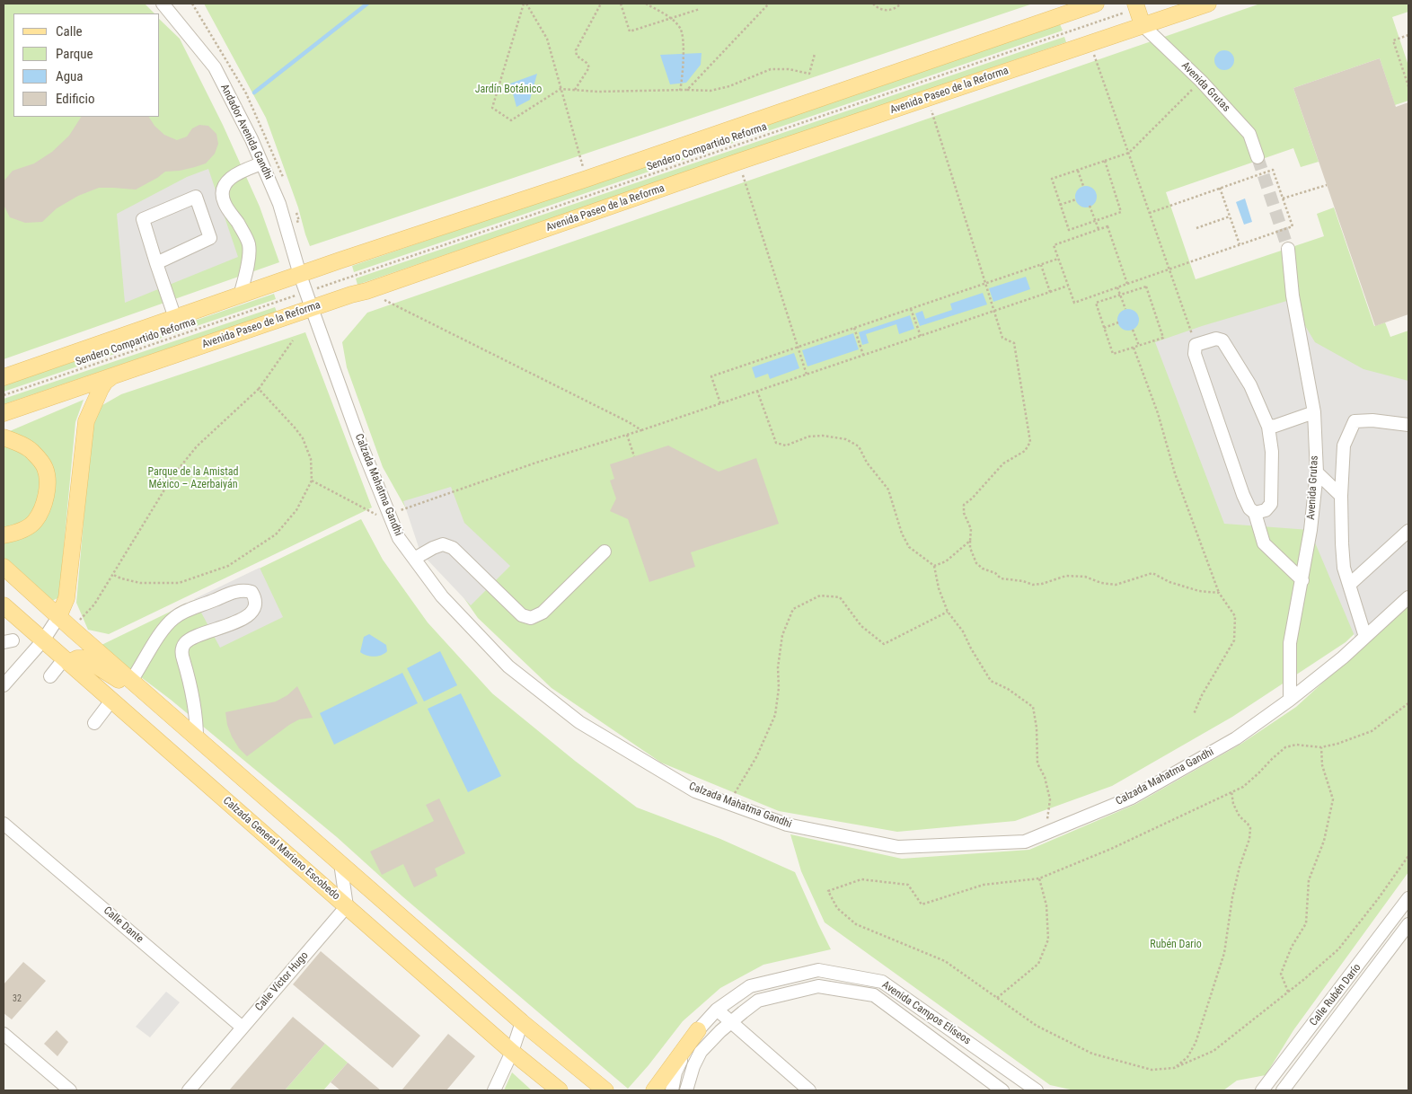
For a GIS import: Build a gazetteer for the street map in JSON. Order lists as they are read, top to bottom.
{
  "streets": {
    "main road": ["Avenida Paseo de la Reforma", "Calzada General Mariano Escobedo"],
    "street": [
      "Avenida Grutas",
      "Andador Avenida Gandhi",
      "Calzada Mahatma Gandhi",
      "Calle Dante",
      "Calle Víctor Hugo",
      "Calle Rubén Darío",
      "Avenida Campos Elíseos"
    ],
    "path": ["Sendero Compartido Reforma"]
  },
  "crossings": [
    ["Avenida Grutas", "Avenida Paseo de la Reforma"],
    ["Avenida Grutas", "Calzada Mahatma Gandhi"],
    ["Avenida Paseo de la Reforma", "Calzada Mahatma Gandhi"],
    ["Andador Avenida Gandhi", "Calzada Mahatma Gandhi"],
    ["Calzada General Mariano Escobedo", "Calle Víctor Hugo"],
    ["Calle Dante", "Calle Víctor Hugo"]
  ],
  "parks": ["Jardín Botánico", "Parque de la Amistad México – Azerbaiyán", "Rubén Dario"],
  "house_numbers": ["32"],
  "legend": [
    "Calle",
    "Parque",
    "Agua",
    "Edificio"
  ]
}
